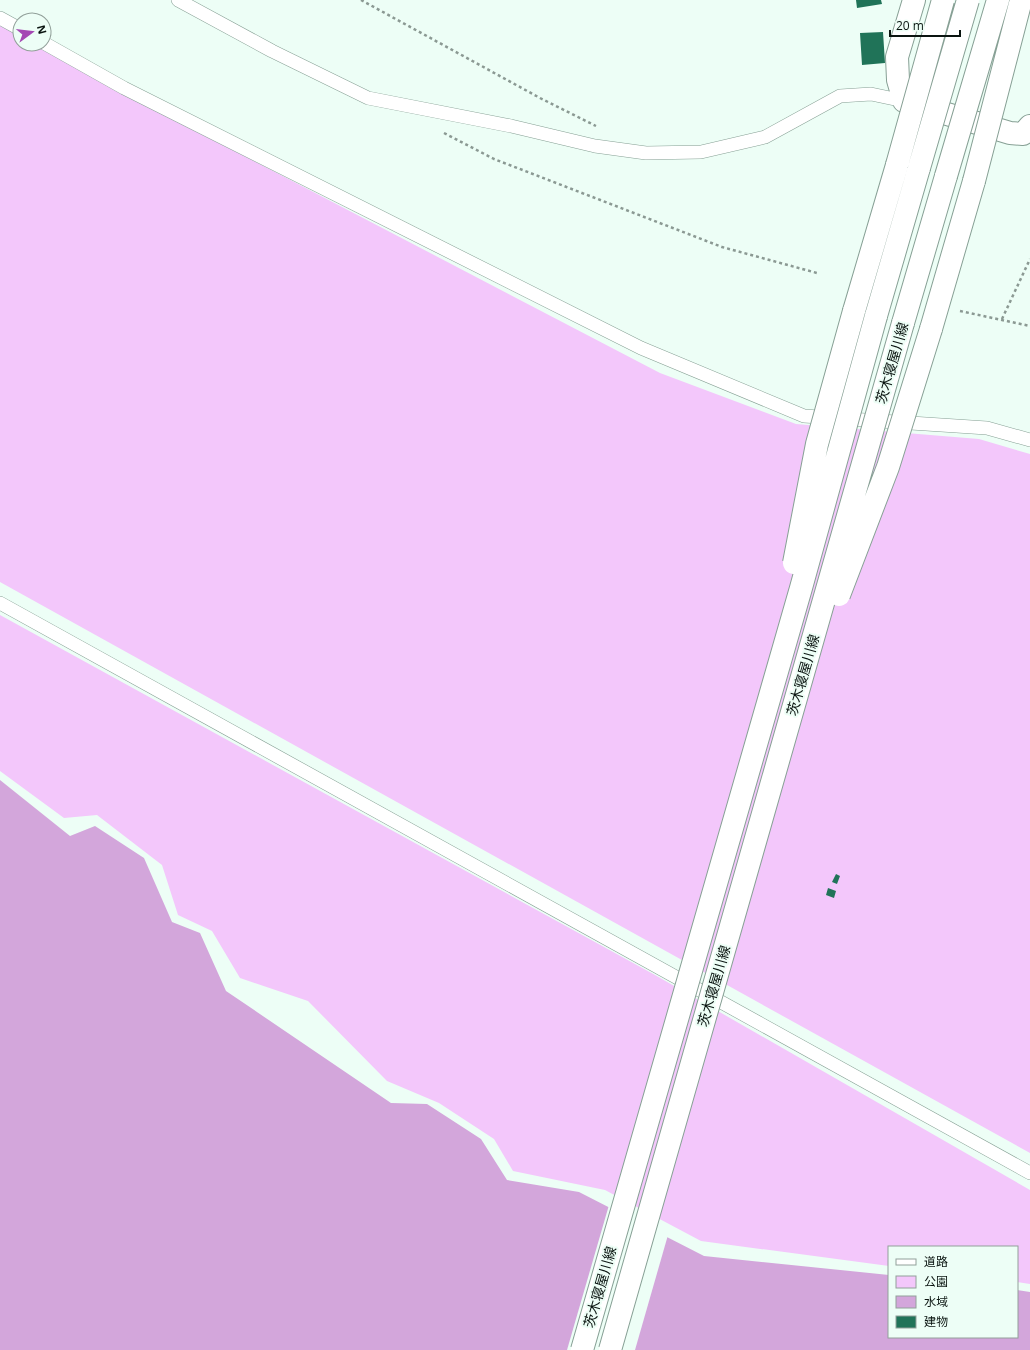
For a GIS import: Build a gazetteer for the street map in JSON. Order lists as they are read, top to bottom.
{
  "streets": {
    "main road": ["茨木寝屋川線"]
  },
  "legend": [
    "道路",
    "公園",
    "水域",
    "建物"
  ],
  "scale_bar": "20 m",
  "north": "right"
}
